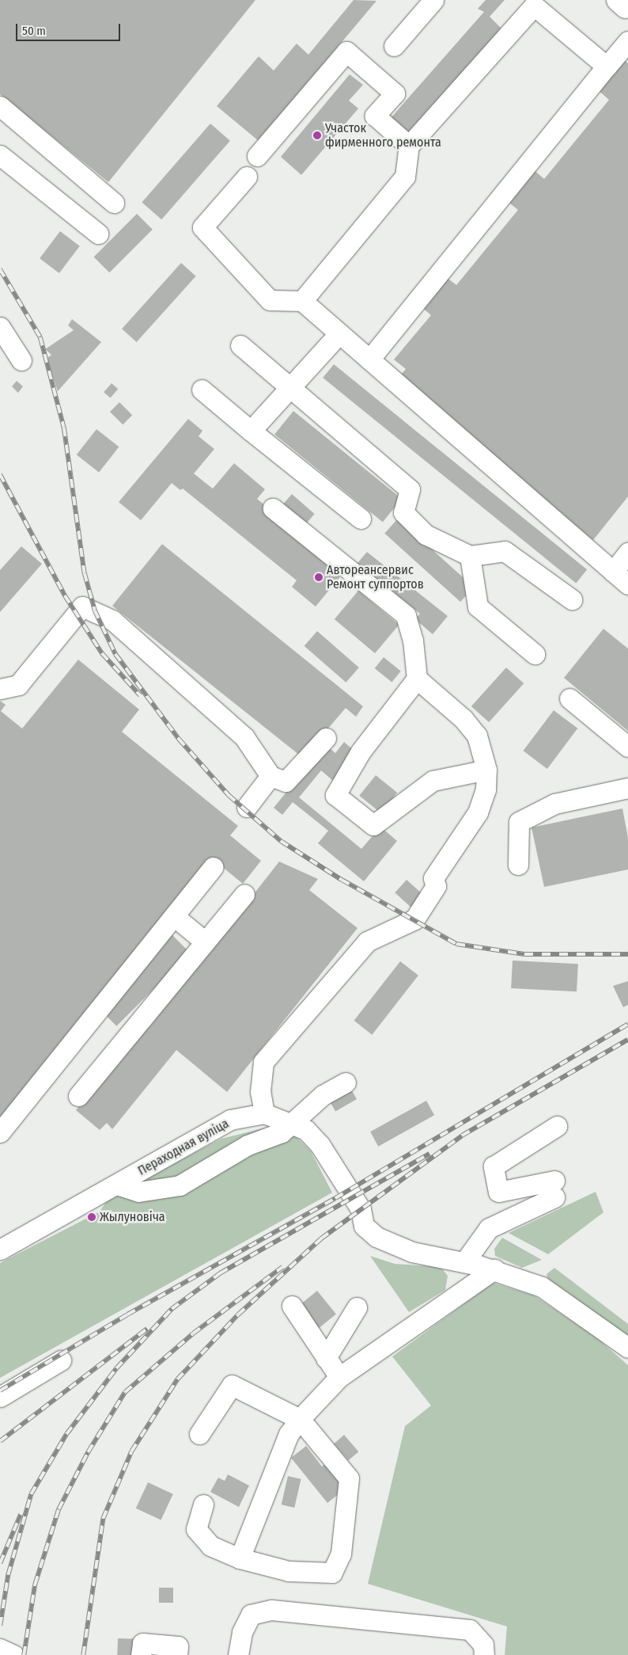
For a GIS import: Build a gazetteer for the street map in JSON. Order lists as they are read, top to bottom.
{
  "streets": {
    "street": ["Пераходная вуліца"]
  },
  "places": ["Участок фирменного ремонта", "Автореансервис Ремонт суппортов", "Жылуновіча"],
  "scale_bar": "50 m"
}
